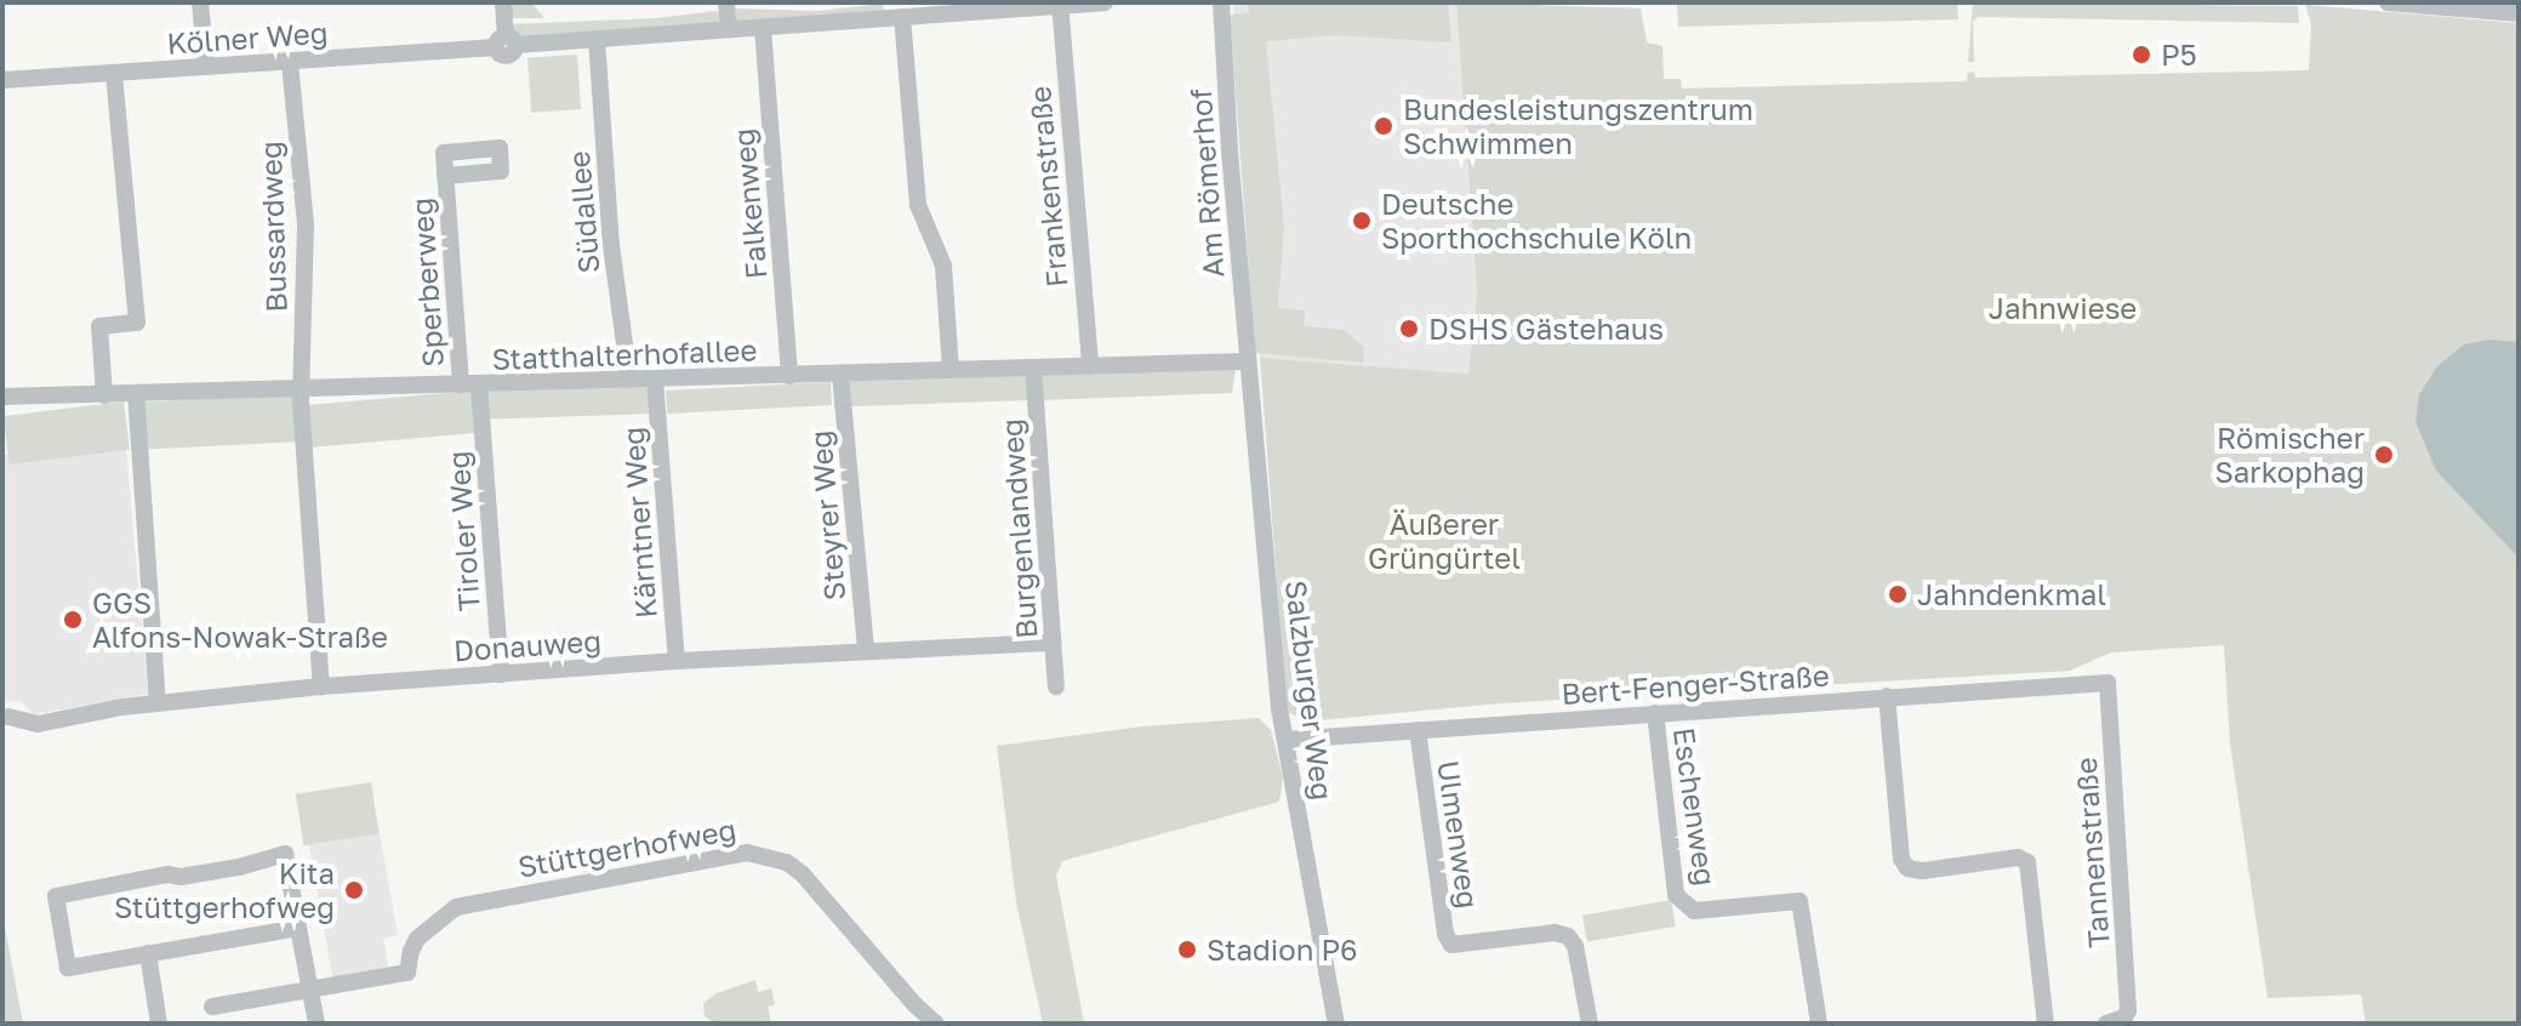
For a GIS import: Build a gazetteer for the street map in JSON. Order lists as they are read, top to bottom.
{
  "streets": {
    "street": [
      "Kölner Weg",
      "Am Römerhof",
      "Frankenstraße",
      "Falkenweg",
      "Südallee",
      "Bussardweg",
      "Sperberweg",
      "Statthalterhofallee",
      "Steyrer Weg",
      "Kärntner Weg",
      "Burgenlandweg",
      "Tiroler Weg",
      "Donauweg",
      "Bert-Fenger-Straße",
      "Salzburger Weg",
      "Eschenweg",
      "Ulmenweg",
      "Stüttgerhofweg",
      "Tannenstraße"
    ]
  },
  "crossings": [
    ["Kölner Weg", "Frankenstraße"],
    ["Kölner Weg", "Falkenweg"],
    ["Kölner Weg", "Südallee"],
    ["Kölner Weg", "Bussardweg"],
    ["Am Römerhof", "Statthalterhofallee"],
    ["Am Römerhof", "Salzburger Weg"],
    ["Frankenstraße", "Statthalterhofallee"],
    ["Falkenweg", "Statthalterhofallee"],
    ["Südallee", "Statthalterhofallee"],
    ["Bussardweg", "Statthalterhofallee"],
    ["Bussardweg", "Donauweg"],
    ["Sperberweg", "Statthalterhofallee"],
    ["Sperberweg", "Tiroler Weg"],
    ["Statthalterhofallee", "Steyrer Weg"],
    ["Statthalterhofallee", "Kärntner Weg"],
    ["Statthalterhofallee", "Burgenlandweg"],
    ["Statthalterhofallee", "Tiroler Weg"],
    ["Statthalterhofallee", "Salzburger Weg"],
    ["Steyrer Weg", "Donauweg"],
    ["Kärntner Weg", "Donauweg"],
    ["Burgenlandweg", "Donauweg"],
    ["Tiroler Weg", "Donauweg"],
    ["Bert-Fenger-Straße", "Salzburger Weg"],
    ["Bert-Fenger-Straße", "Eschenweg"],
    ["Bert-Fenger-Straße", "Ulmenweg"],
    ["Bert-Fenger-Straße", "Tannenstraße"]
  ],
  "parks": ["Jahnwiese", "Äußerer Grüngürtel"],
  "places": [
    "P5",
    "Bundesleistungszentrum Schwimmen",
    "Deutsche Sporthochschule Köln",
    "DSHS Gästehaus",
    "Römischer Sarkophag",
    "Jahndenkmal",
    "GGS Alfons-Nowak-Straße",
    "Kita Stüttgerhofweg",
    "Stadion P6"
  ]
}
